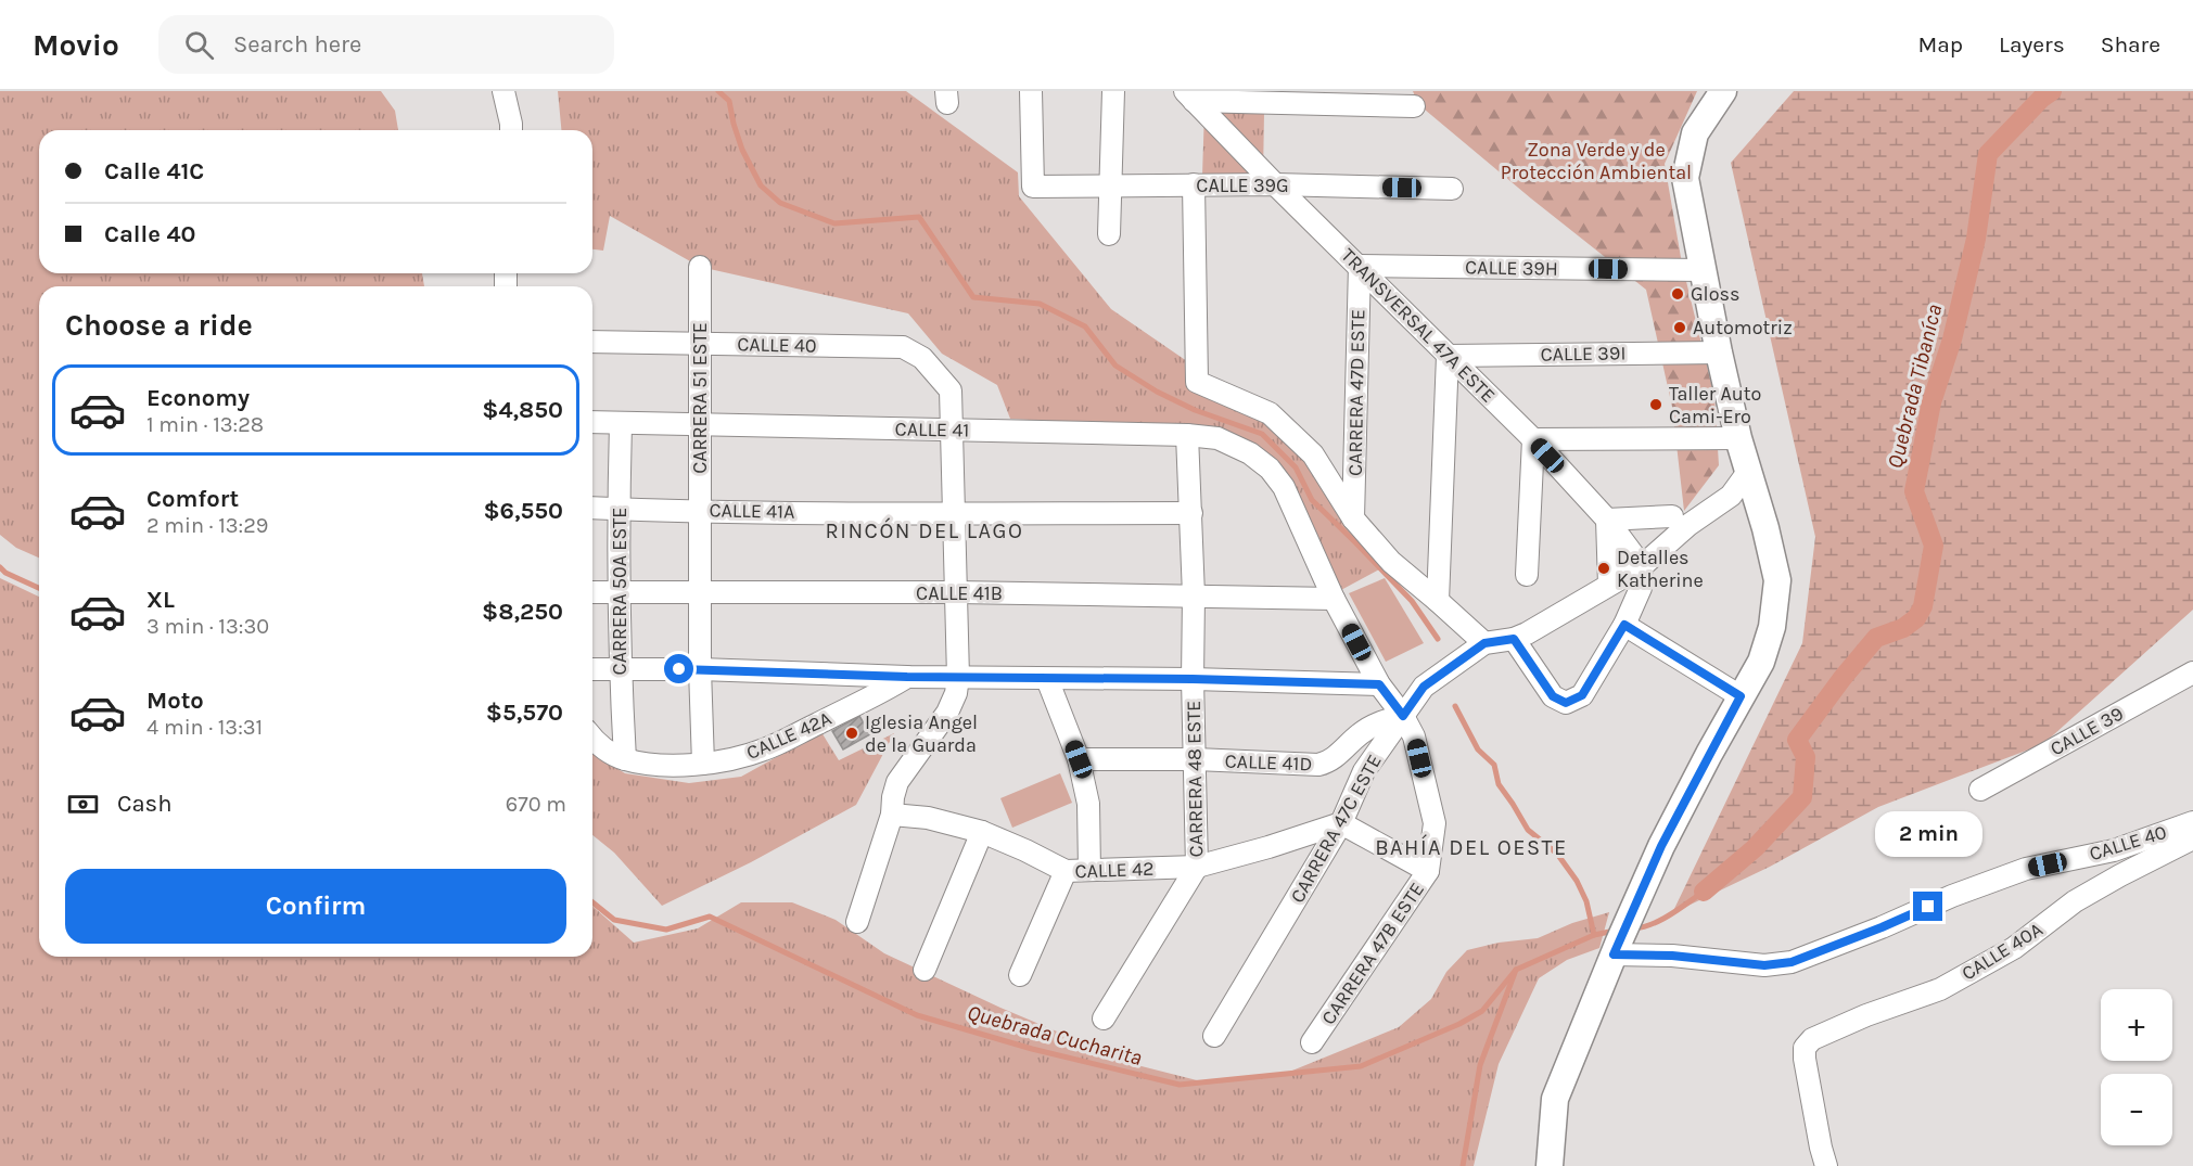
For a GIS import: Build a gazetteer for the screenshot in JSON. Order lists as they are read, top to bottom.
{
  "streets": {
    "street": [
      "CALLE 39G",
      "CALLE 39H",
      "TRANSVERSAL 47A ESTE",
      "CALLE 40",
      "CALLE 39I",
      "CARRERA 47D ESTE",
      "CARRERA 51 ESTE",
      "CALLE 41",
      "CALLE 41A",
      "CARRERA 50A ESTE",
      "CALLE 41B",
      "CALLE 39",
      "CALLE 42A",
      "CALLE 41D",
      "CARRERA 48 ESTE",
      "CARRERA 47C ESTE",
      "CALLE 42",
      "CALLE 40A",
      "CARRERA 47B ESTE"
    ]
  },
  "crossings": [
    ["CALLE 39G", "TRANSVERSAL 47A ESTE"],
    ["CALLE 39H", "TRANSVERSAL 47A ESTE"],
    ["CALLE 39H", "CARRERA 47D ESTE"],
    ["TRANSVERSAL 47A ESTE", "CALLE 39I"],
    ["TRANSVERSAL 47A ESTE", "CARRERA 47D ESTE"],
    ["CALLE 40", "CARRERA 51 ESTE"],
    ["CALLE 40", "CALLE 41"],
    ["CARRERA 51 ESTE", "CALLE 41"],
    ["CARRERA 51 ESTE", "CALLE 41A"],
    ["CARRERA 51 ESTE", "CALLE 41B"],
    ["CARRERA 51 ESTE", "CALLE 42A"],
    ["CALLE 41", "CARRERA 50A ESTE"],
    ["CALLE 41", "CALLE 41B"],
    ["CALLE 41", "CARRERA 48 ESTE"],
    ["CALLE 41A", "CARRERA 50A ESTE"],
    ["CALLE 41A", "CARRERA 48 ESTE"],
    ["CARRERA 50A ESTE", "CALLE 41B"],
    ["CARRERA 50A ESTE", "CALLE 42A"],
    ["CALLE 41B", "CARRERA 48 ESTE"],
    ["CALLE 41D", "CARRERA 48 ESTE"],
    ["CALLE 41D", "CARRERA 47C ESTE"],
    ["CALLE 41D", "CARRERA 47B ESTE"],
    ["CARRERA 48 ESTE", "CALLE 42"],
    ["CARRERA 47C ESTE", "CALLE 42"],
    ["CARRERA 47C ESTE", "CARRERA 47B ESTE"]
  ],
  "districts": ["RINCÓN DEL LAGO", "BAHÍA DEL OESTE"],
  "water": ["Quebrada Tibaníca", "Quebrada Cucharita"],
  "parks": ["Zona Verde y de Protección Ambiental"],
  "places": [
    "Gloss",
    "Automotriz",
    "Taller Auto Cami-Ero",
    "Detalles Katherine",
    "Iglesia Angel de la Guarda"
  ],
  "page": {
    "header": "Movio",
    "search": "Search here",
    "nav": ["Map", "Layers", "Share"],
    "banner": ["Calle 41C", "Calle 40"],
    "heading": "Choose a ride",
    "list": [
      {
        "name": "Economy",
        "note": "1 min · 13:28",
        "value": "$4,850"
      },
      {
        "name": "Comfort",
        "note": "2 min · 13:29",
        "value": "$6,550"
      },
      {
        "name": "XL",
        "note": "3 min · 13:30",
        "value": "$8,250"
      },
      {
        "name": "Moto",
        "note": "4 min · 13:31",
        "value": "$5,570"
      }
    ],
    "pay": ["Cash", "670 m"],
    "bubble": "2 min",
    "buttons": "Confirm",
    "map_buttons": ["+", "−"]
  }
}
